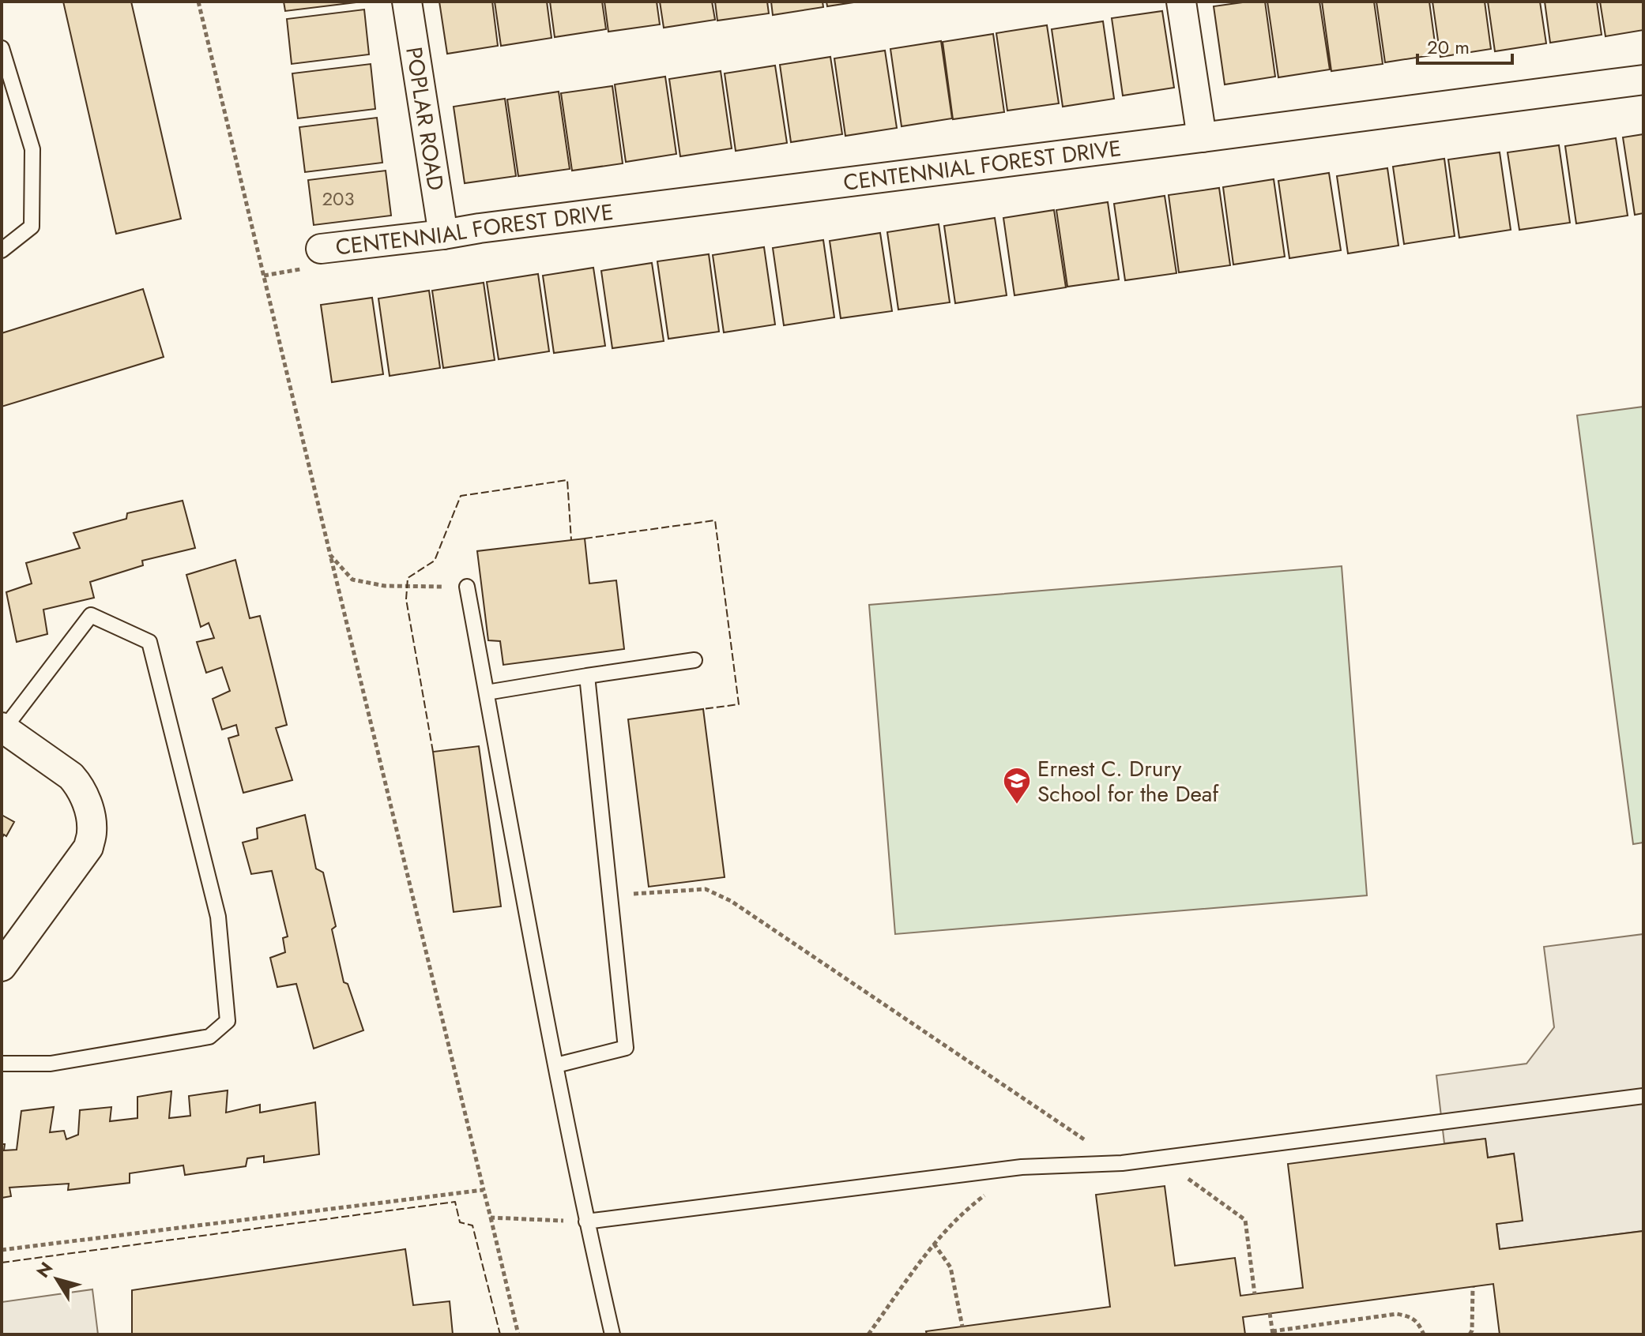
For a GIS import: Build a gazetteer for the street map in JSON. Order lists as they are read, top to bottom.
{
  "streets": {
    "street": ["POPLAR ROAD", "CENTENNIAL FOREST DRIVE"]
  },
  "crossings": [
    ["POPLAR ROAD", "CENTENNIAL FOREST DRIVE"]
  ],
  "places": {
    "school or university": ["Ernest C. Drury School for the Deaf"]
  },
  "house_numbers": ["203"],
  "scale_bar": "20 m",
  "north": "top left"
}
